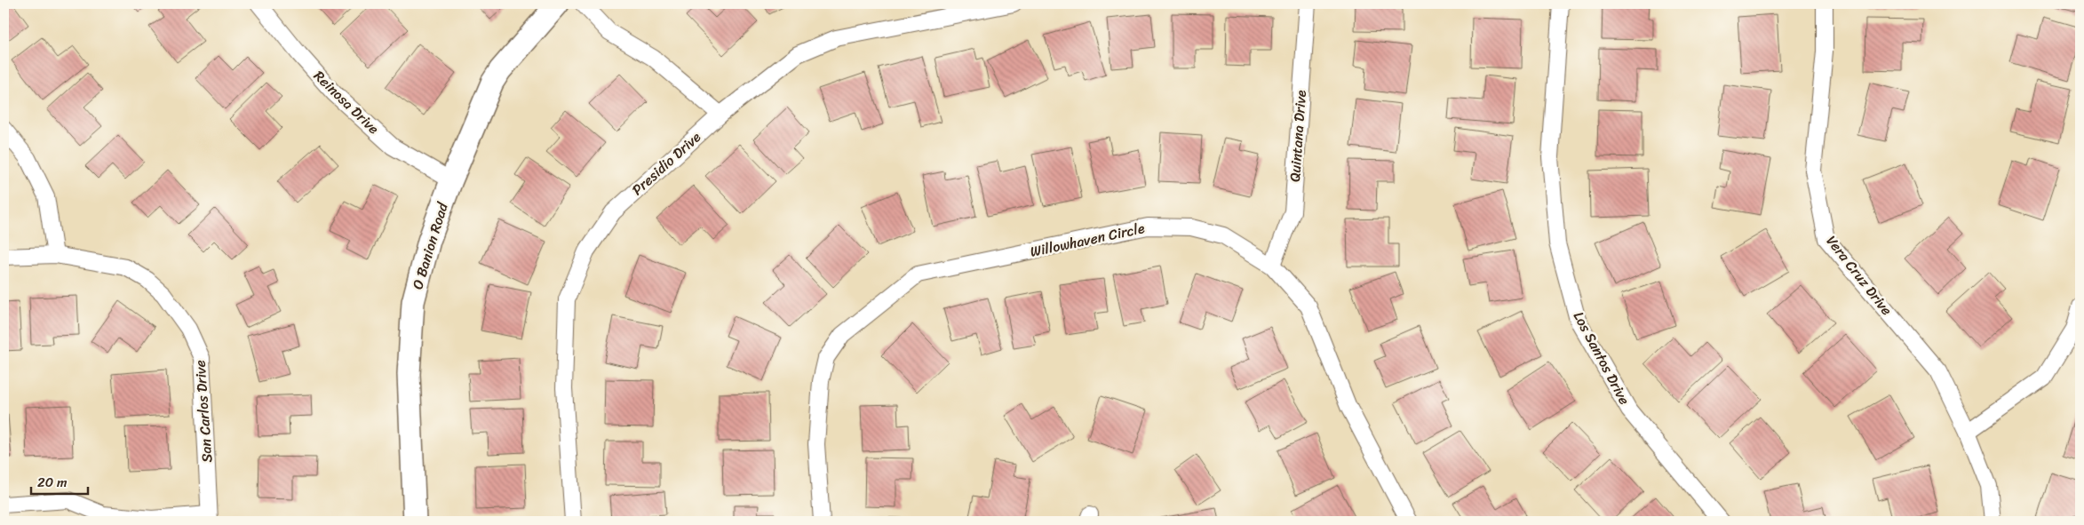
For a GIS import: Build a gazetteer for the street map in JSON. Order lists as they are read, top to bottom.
{
  "streets": {
    "street": [
      "Reinosa Drive",
      "Quintana Drive",
      "Presidio Drive",
      "Willowhaven Circle",
      "O Banion Road",
      "Vera Cruz Drive",
      "Los Santos Drive",
      "San Carlos Drive"
    ]
  },
  "crossings": [
    ["Reinosa Drive", "O Banion Road"],
    ["Quintana Drive", "Willowhaven Circle"]
  ],
  "scale_bar": "20 m"
}
